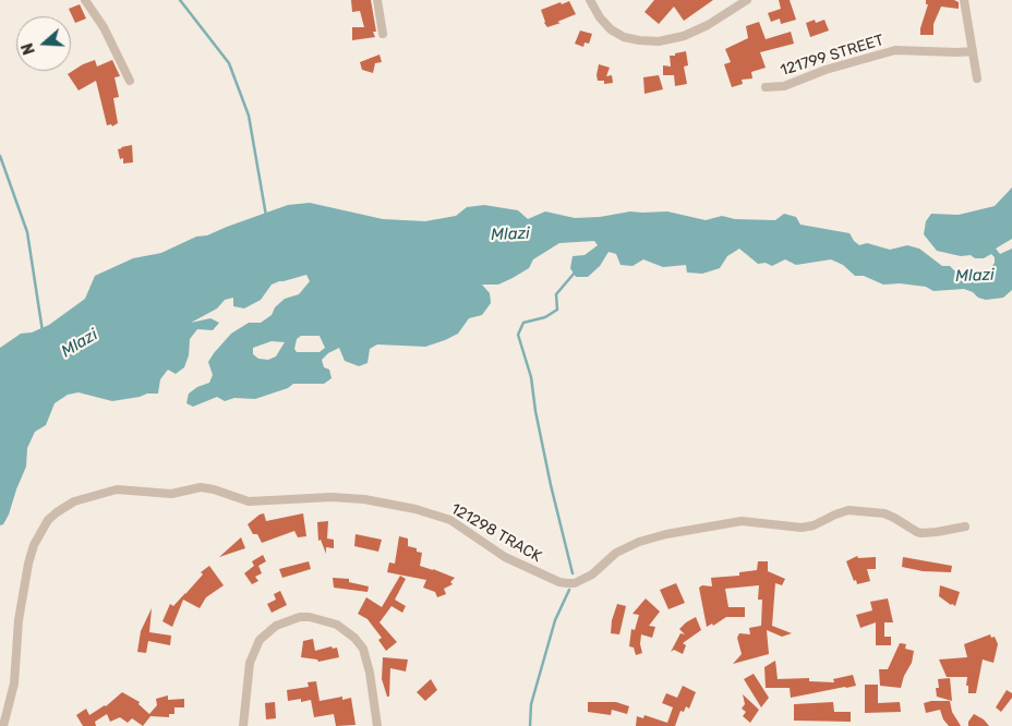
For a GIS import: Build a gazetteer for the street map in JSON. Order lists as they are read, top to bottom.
{
  "streets": {
    "street": ["121799 STREET", "121298 TRACK"]
  },
  "water": ["Mlazi"],
  "north": "left"
}
